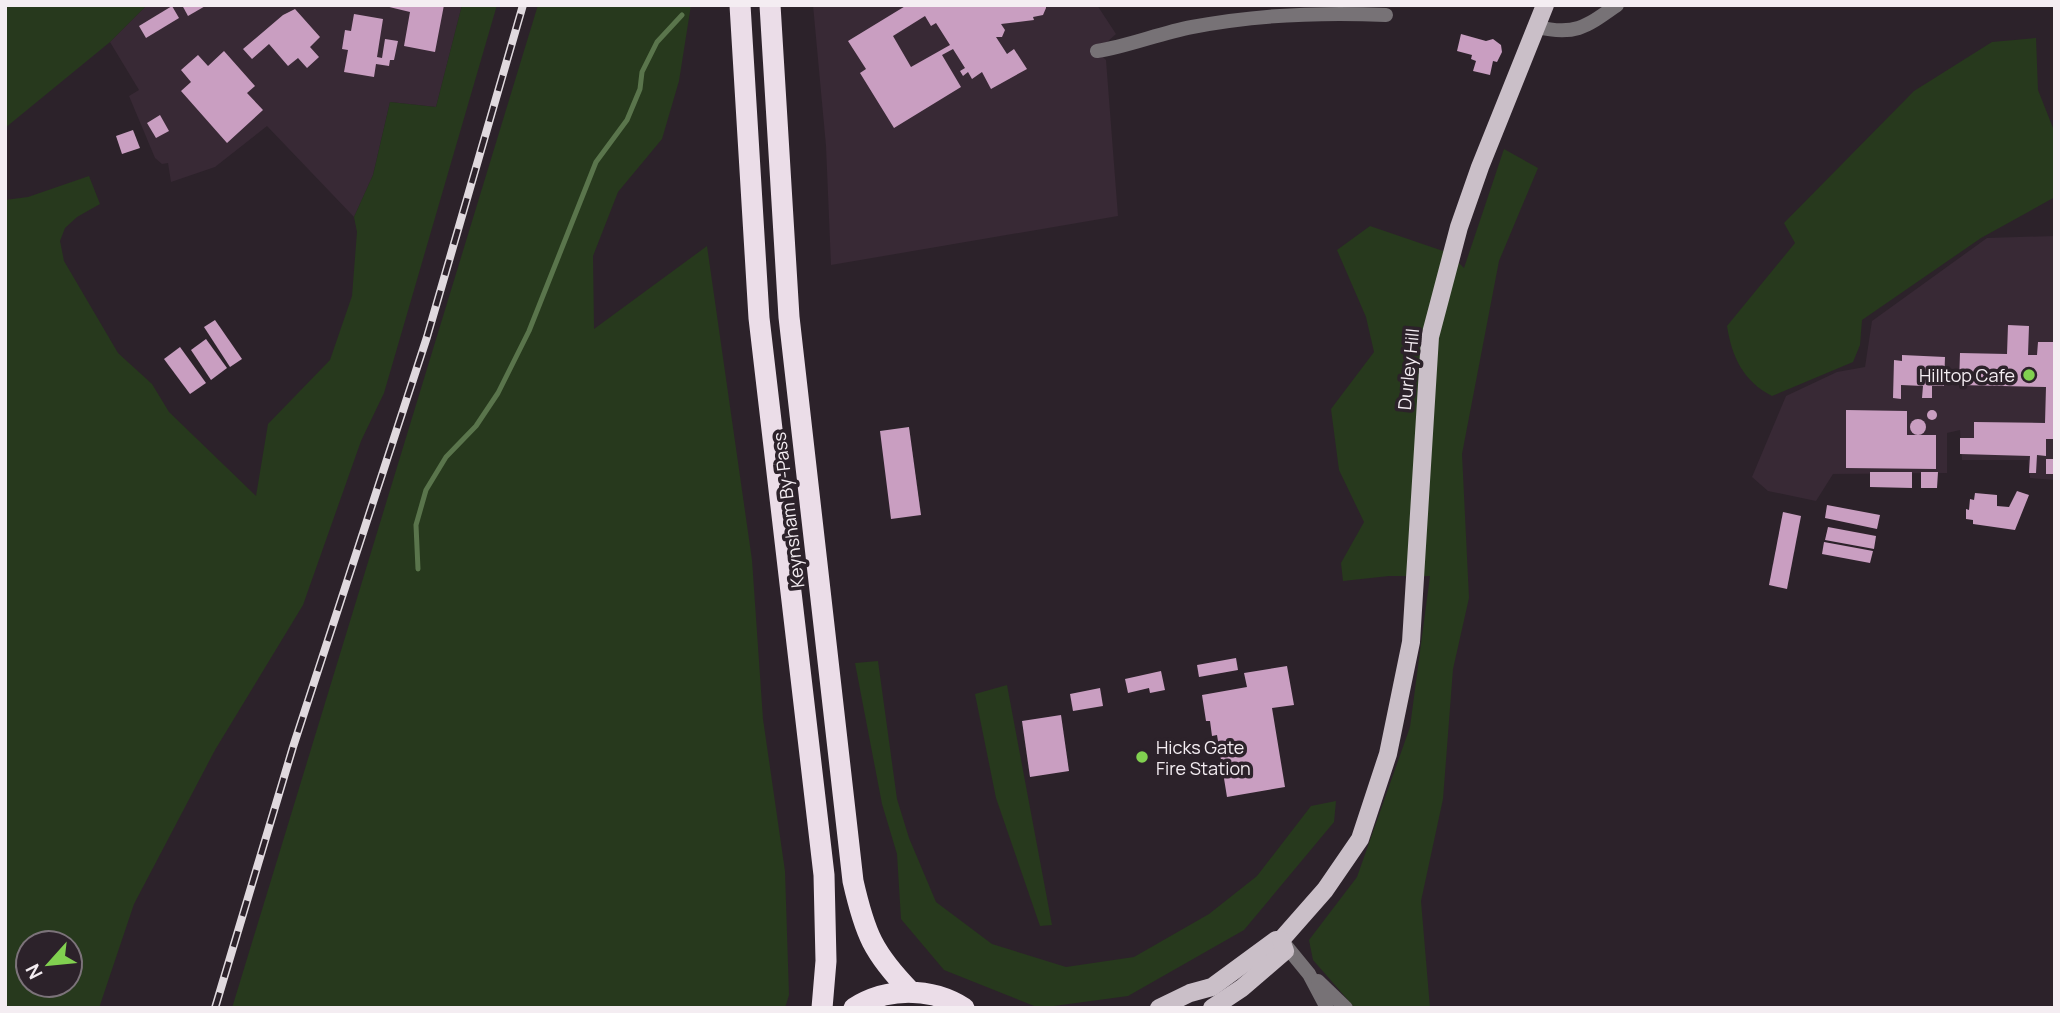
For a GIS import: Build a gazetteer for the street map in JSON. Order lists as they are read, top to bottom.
{
  "streets": {
    "highway": ["Keynsham By-Pass"],
    "main road": ["Durley Hill"]
  },
  "places": ["Hilltop Cafe", "Hicks Gate Fire Station"],
  "north": "bottom left"
}
